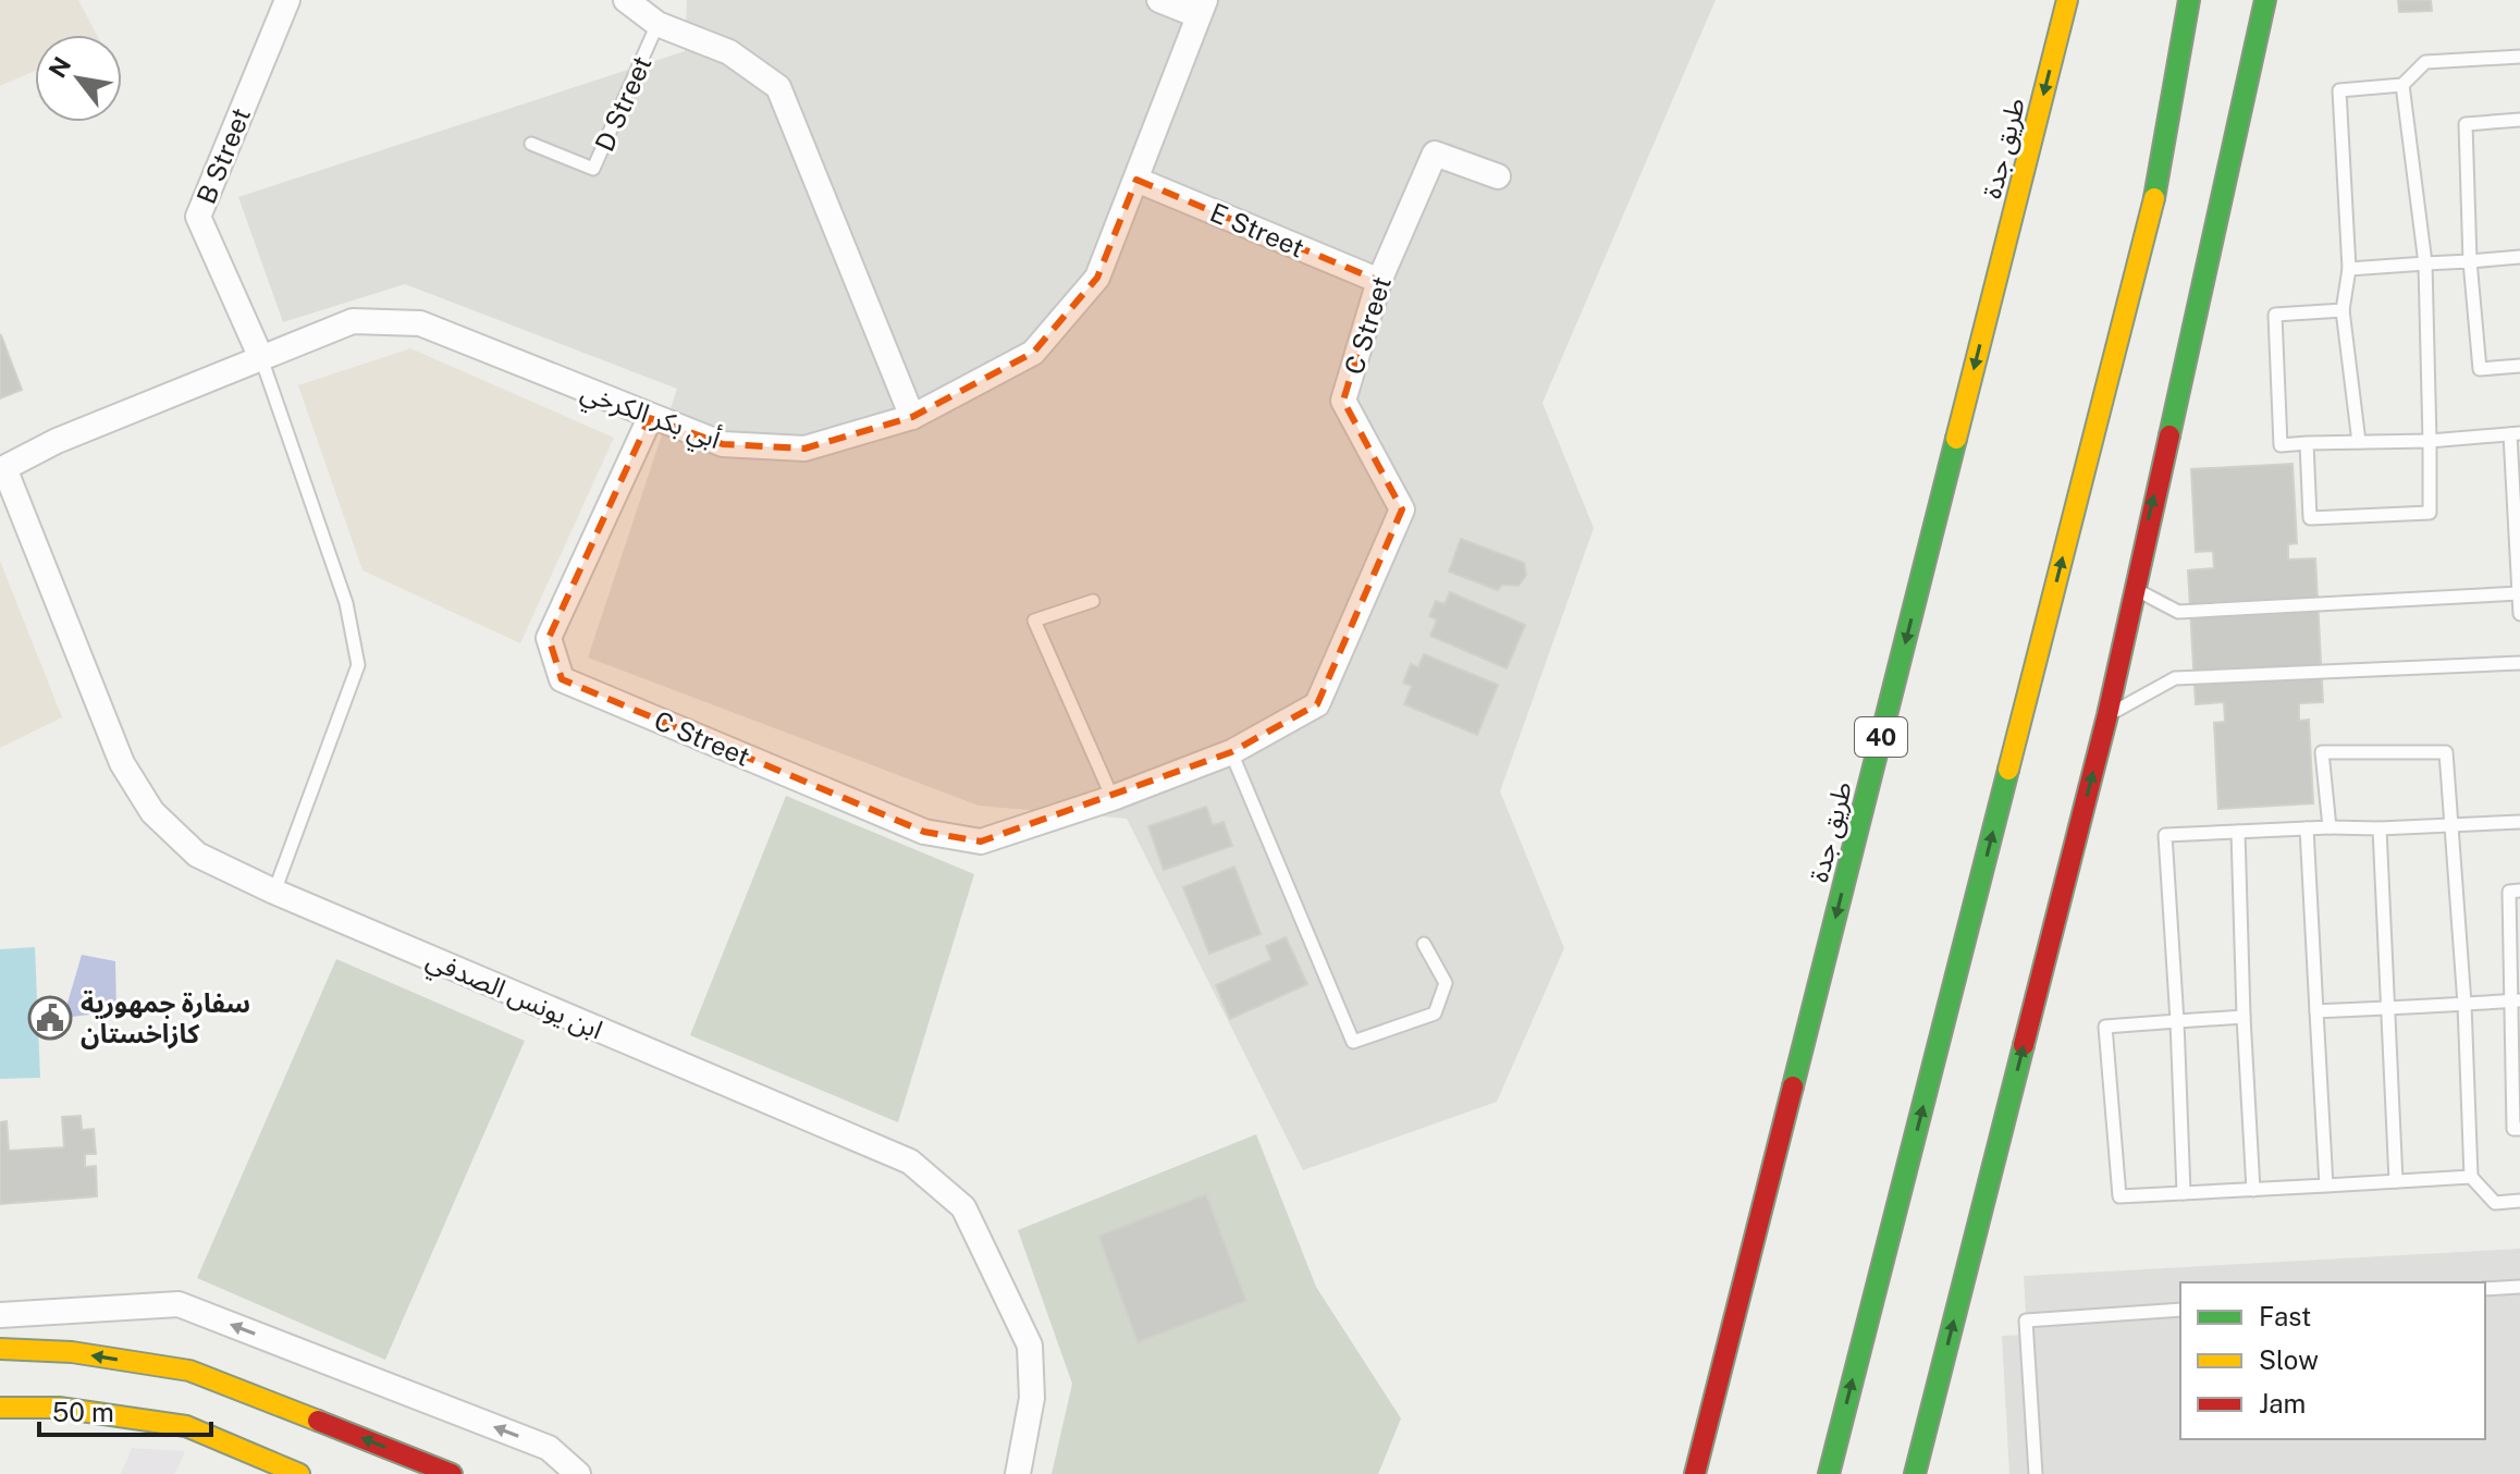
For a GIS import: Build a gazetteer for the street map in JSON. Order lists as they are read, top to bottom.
{
  "streets": {
    "main road": ["طريق جدة", "40"],
    "street": [
      "B Street",
      "E Street",
      "C Street",
      "أبي بكر الكرخي",
      "ابن يونس الصدفي"
    ],
    "lane": ["D Street"]
  },
  "crossings": [
    ["B Street", "أبي بكر الكرخي"],
    ["E Street", "C Street"],
    ["E Street", "أبي بكر الكرخي"],
    ["C Street", "أبي بكر الكرخي"],
    ["أبي بكر الكرخي", "ابن يونس الصدفي"]
  ],
  "places": {
    "public building": ["سفارة جمهورية كازاخستان"]
  },
  "legend": ["Fast", "Slow", "Jam"],
  "scale_bar": "50 m",
  "north": "top left"
}
